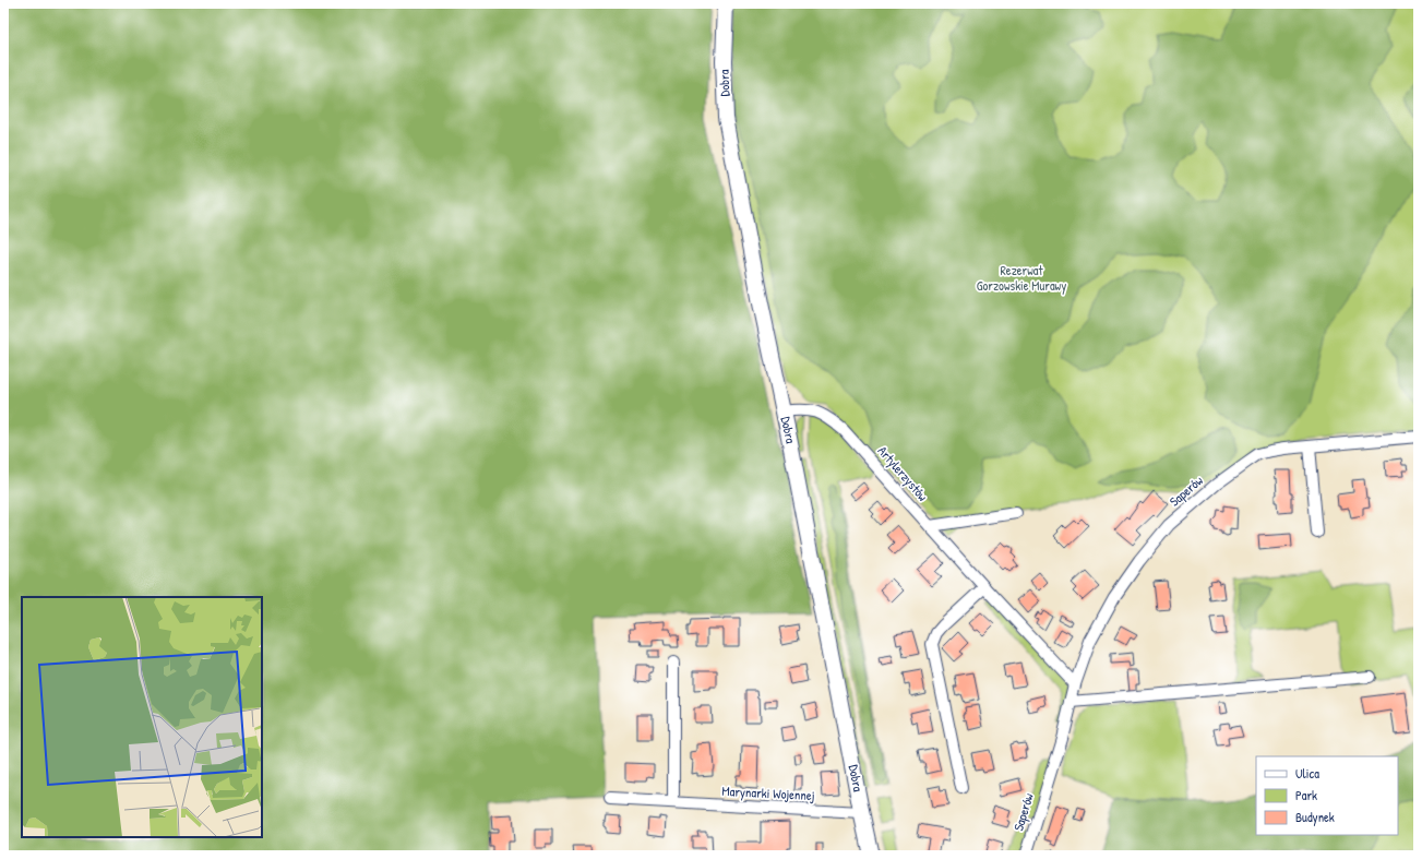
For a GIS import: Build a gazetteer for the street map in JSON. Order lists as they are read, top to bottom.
{
  "streets": {
    "street": [
      "Dobra",
      "Artylerzystów",
      "Saperów",
      "Marynarki Wojennej"
    ]
  },
  "crossings": [
    ["Dobra", "Artylerzystów"],
    ["Dobra", "Marynarki Wojennej"],
    ["Artylerzystów", "Saperów"]
  ],
  "parks": ["Rezerwat Gorzowskie Murawy"],
  "legend": ["Ulica", "Park", "Budynek"]
}
